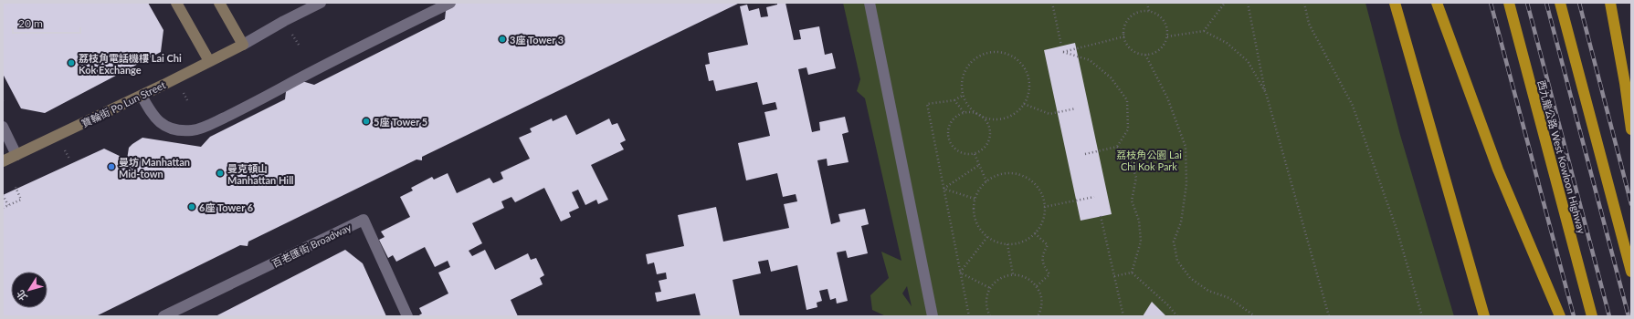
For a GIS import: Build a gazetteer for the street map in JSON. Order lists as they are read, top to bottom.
{
  "streets": {
    "highway": ["西九龍公路 West Kowloon Highway"],
    "street": ["寶輪街 Po Lun Street", "百老匯街 Broadway"]
  },
  "parks": ["荔枝角公園 Lai Chi Kok Park"],
  "places": [
    "3座 Tower 3",
    "荔枝角電話機樓 Lai Chi Kok Exchange",
    "5座 Tower 5",
    "曼坊 Manhattan Mid-town",
    "曼克頓山 Manhattan Hill",
    "6座 Tower 6"
  ],
  "scale_bar": "20 m",
  "north": "bottom left"
}
